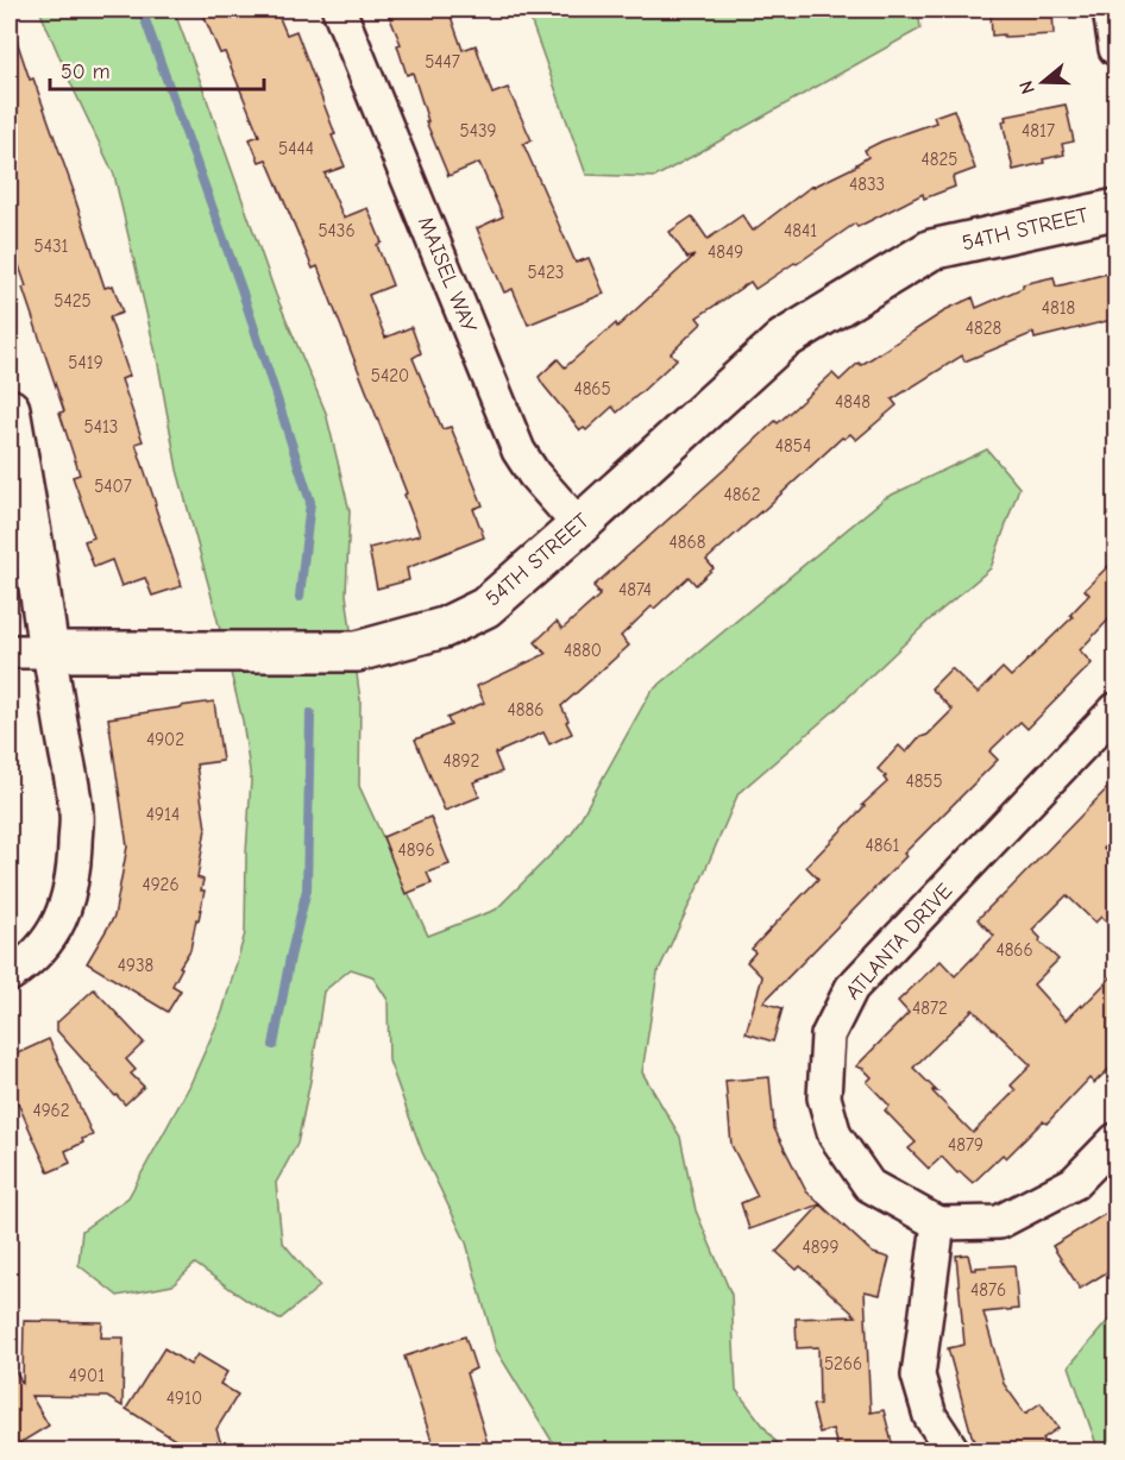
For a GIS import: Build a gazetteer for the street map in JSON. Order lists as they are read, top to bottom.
{
  "streets": {
    "street": ["54TH STREET", "MAISEL WAY", "ATLANTA DRIVE"]
  },
  "crossings": [
    ["54TH STREET", "MAISEL WAY"]
  ],
  "house_numbers": [
    "5447",
    "5439",
    "4817",
    "5444",
    "4825",
    "4833",
    "5436",
    "4841",
    "5431",
    "4849",
    "5423",
    "5425",
    "4818",
    "4828",
    "5419",
    "5420",
    "4865",
    "4848",
    "5413",
    "4854",
    "5407",
    "4862",
    "4868",
    "4874",
    "4880",
    "4886",
    "4902",
    "4892",
    "4855",
    "4914",
    "4861",
    "4896",
    "4926",
    "4866",
    "4938",
    "4872",
    "4962",
    "4879",
    "4899",
    "4876",
    "5266",
    "4901",
    "4910"
  ],
  "scale_bar": "50 m",
  "north": "left"
}
